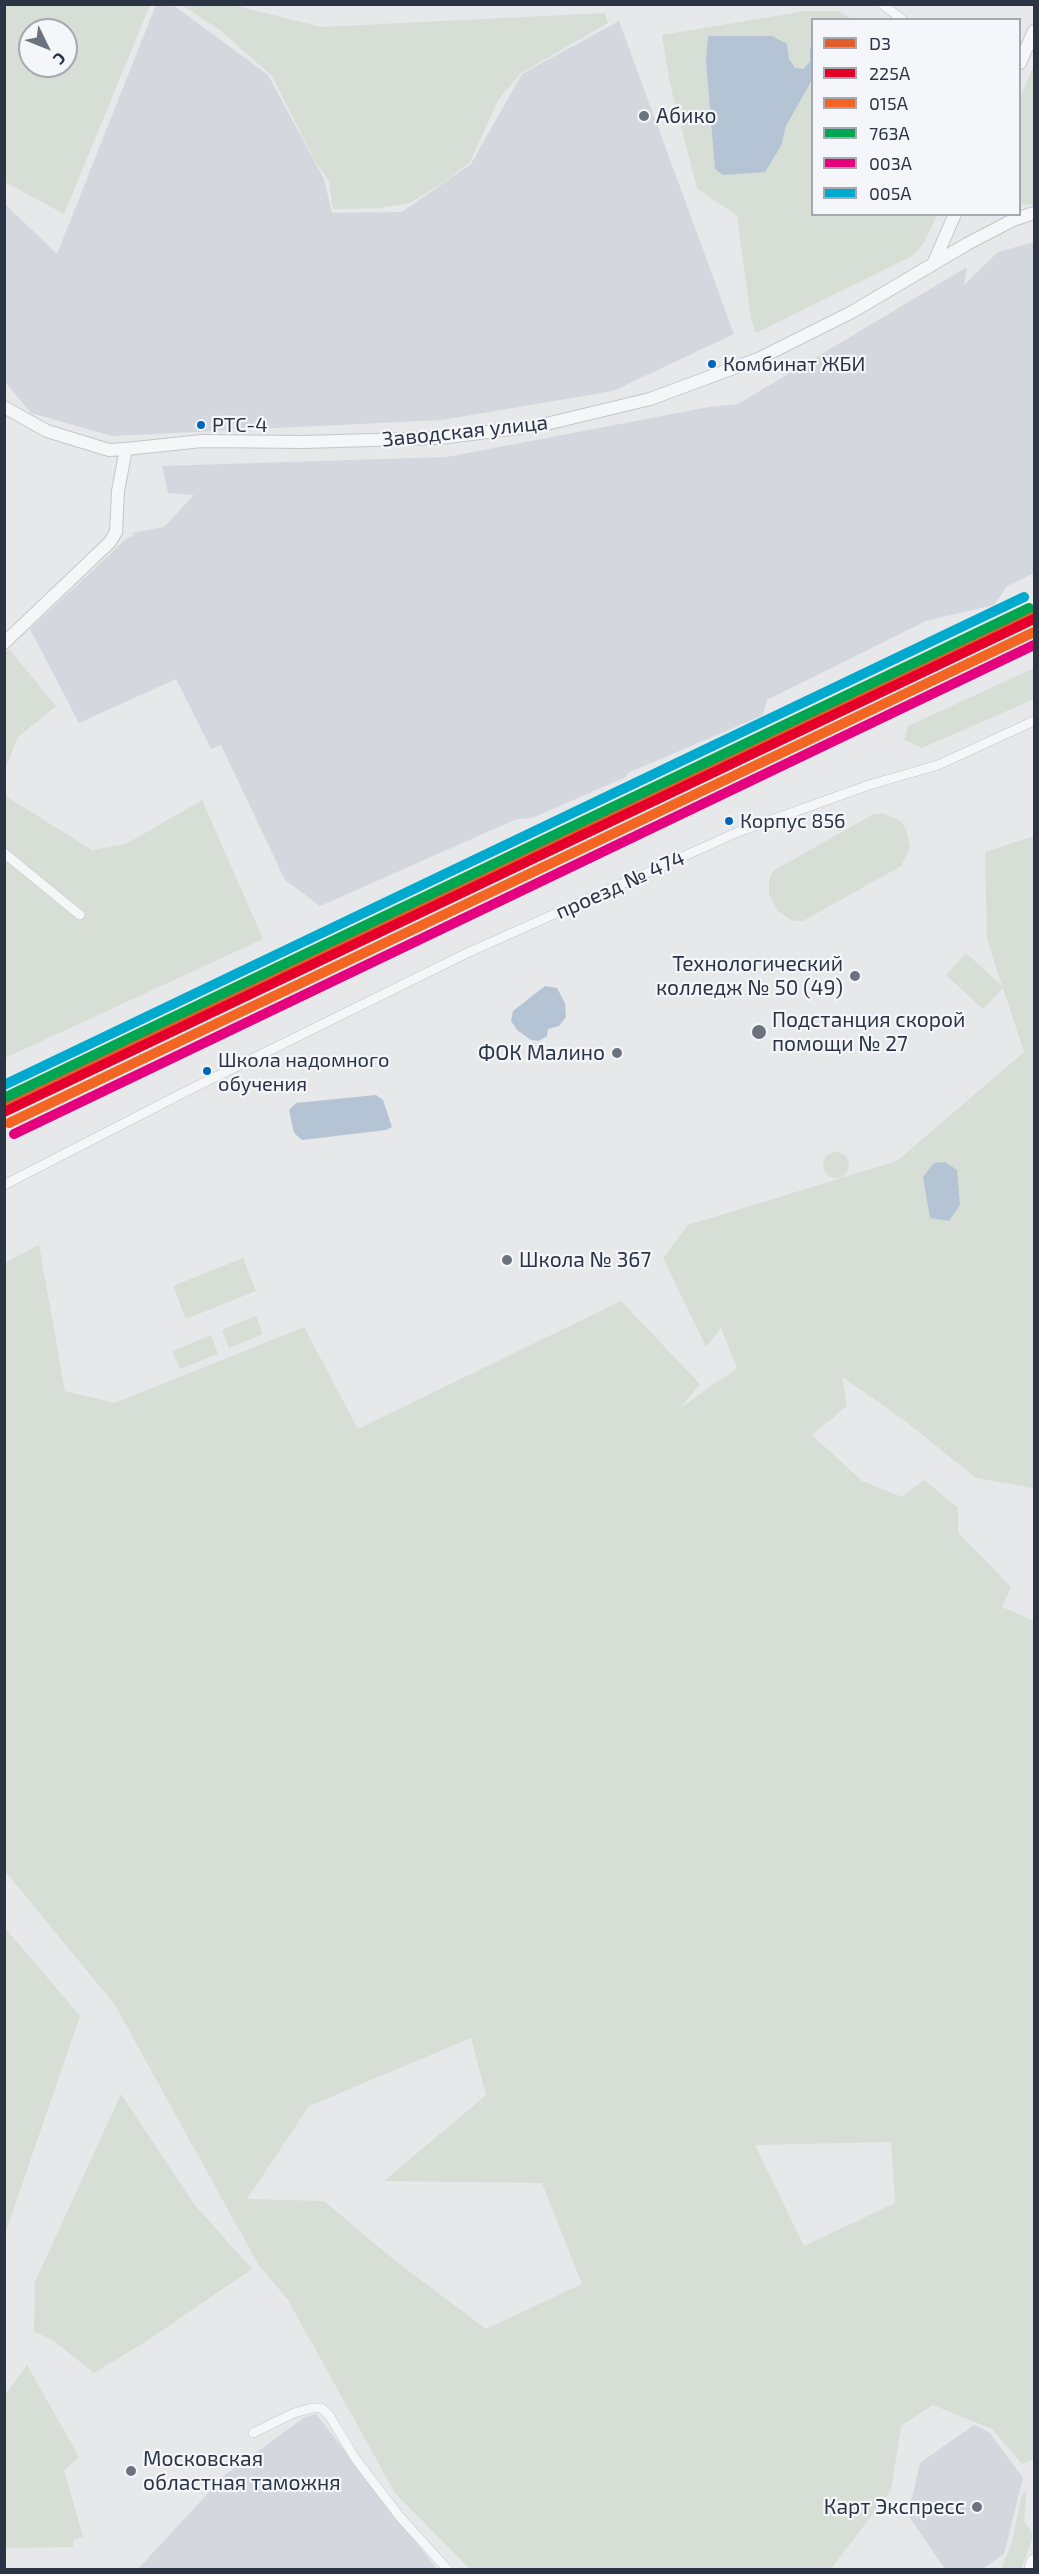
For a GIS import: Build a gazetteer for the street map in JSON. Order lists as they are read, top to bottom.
{
  "streets": {
    "street": ["Заводская улица", "проезд № 474"]
  },
  "places": [
    "Абико",
    "Комбинат ЖБИ",
    "РТС-4",
    "Корпус 856",
    "Технологический колледж № 50 (49)",
    "Подстанция скорой помощи № 27",
    "ФОК Малино",
    "Школа надомного обучения",
    "Школа № 367",
    "Московская областная таможня",
    "Карт Экспресс"
  ],
  "lines": [
    "transit line 005А",
    "transit line 763А",
    "transit line D3",
    "transit line 225А",
    "transit line 015А",
    "transit line 003А"
  ],
  "legend": [
    "D3",
    "225А",
    "015А",
    "763А",
    "003А",
    "005А"
  ],
  "north": "bottom right"
}
